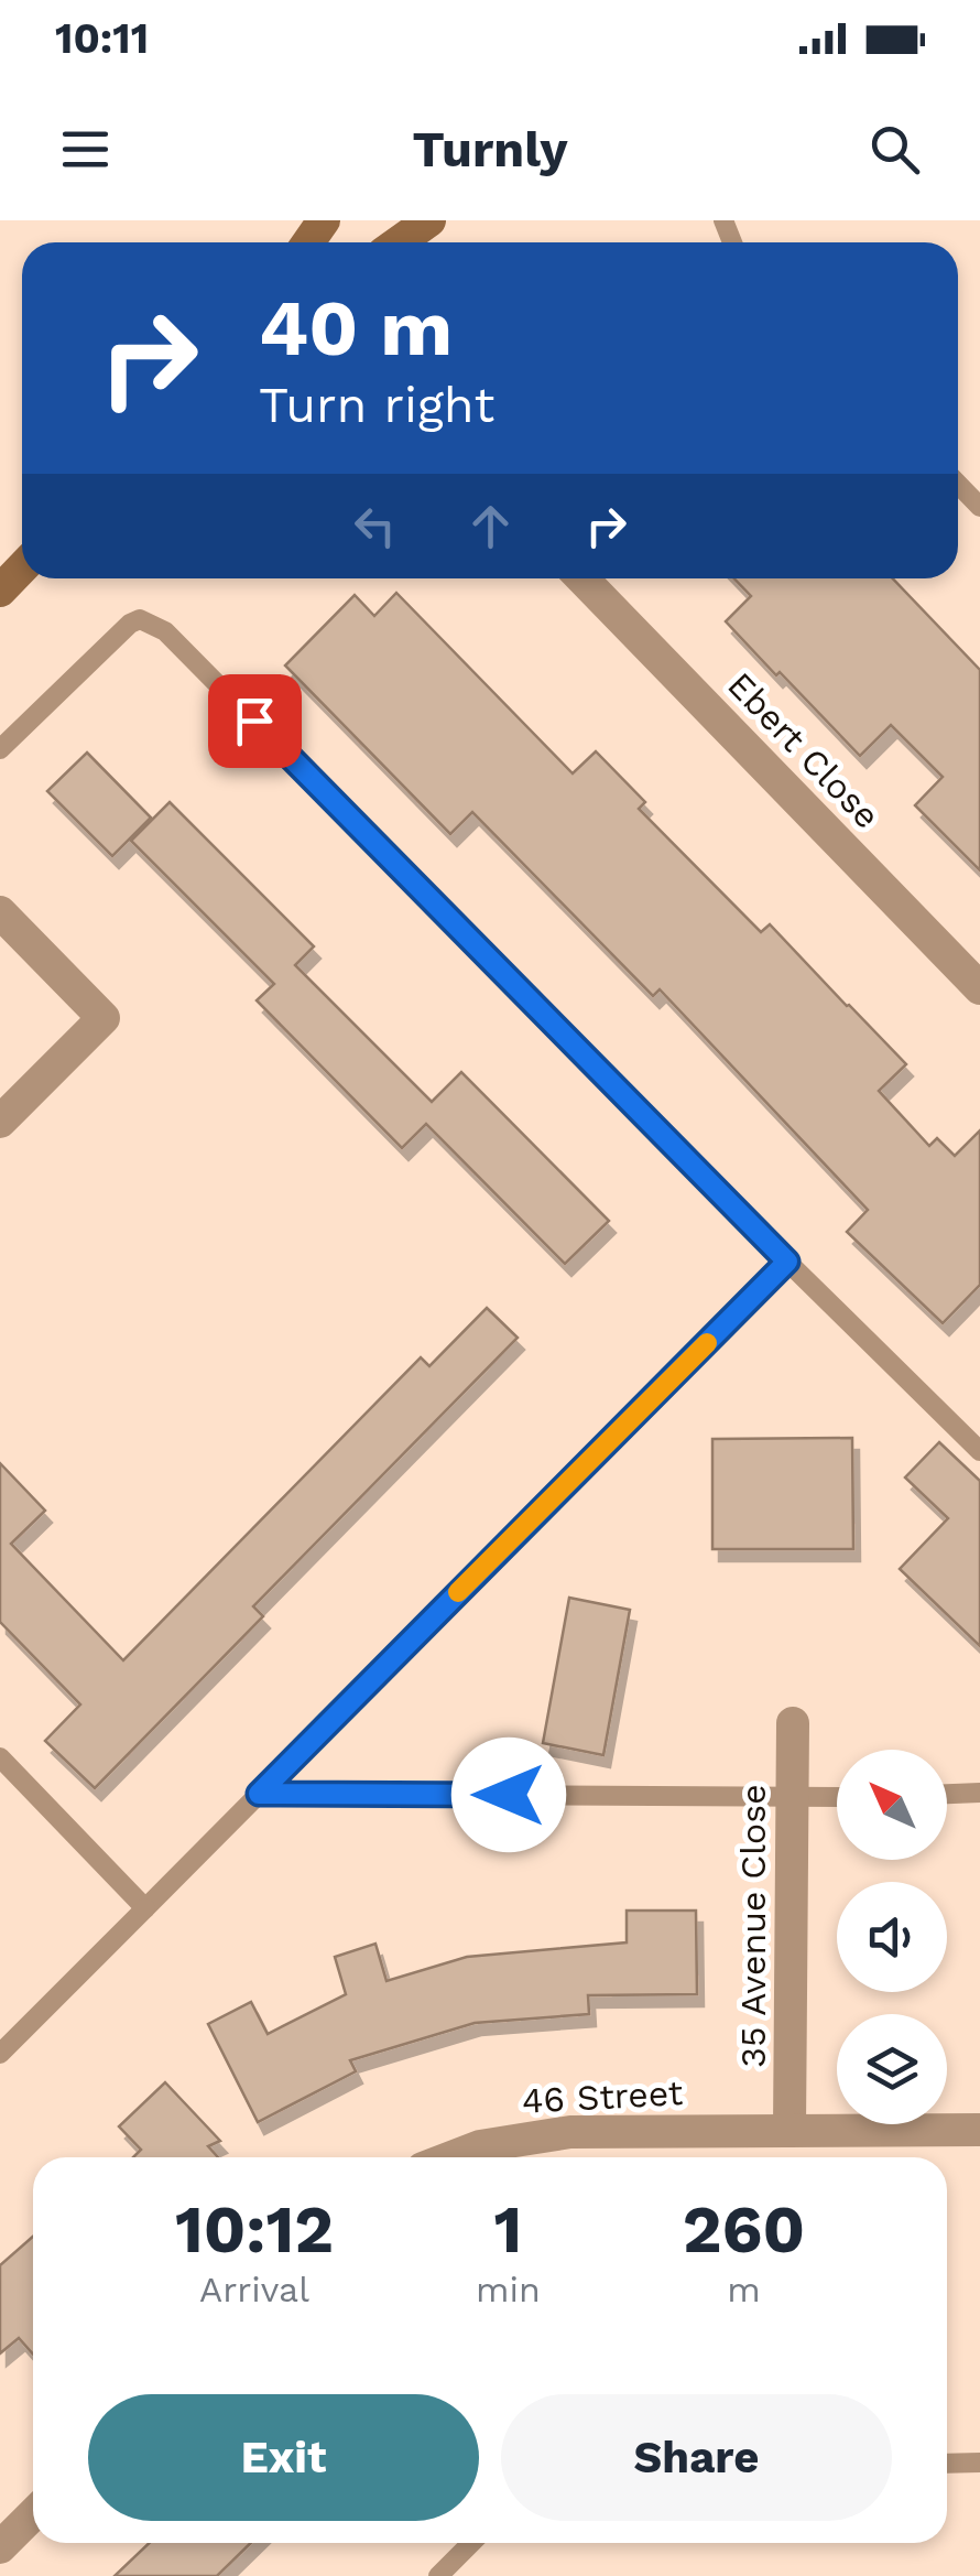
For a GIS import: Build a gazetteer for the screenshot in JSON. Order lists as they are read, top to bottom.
{
  "streets": {
    "street": ["Ebert Close", "35 Avenue Close", "46 Street"]
  },
  "crossings": [
    ["35 Avenue Close", "46 Street"]
  ],
  "north": "top left",
  "page": {
    "status": "10:11",
    "header": "Turnly",
    "turn": ["40 m", "Turn right"],
    "eta": [
      "10:12",
      "Arrival",
      "1",
      "min",
      "260",
      "m"
    ],
    "buttons": ["Exit", "Share"]
  }
}
